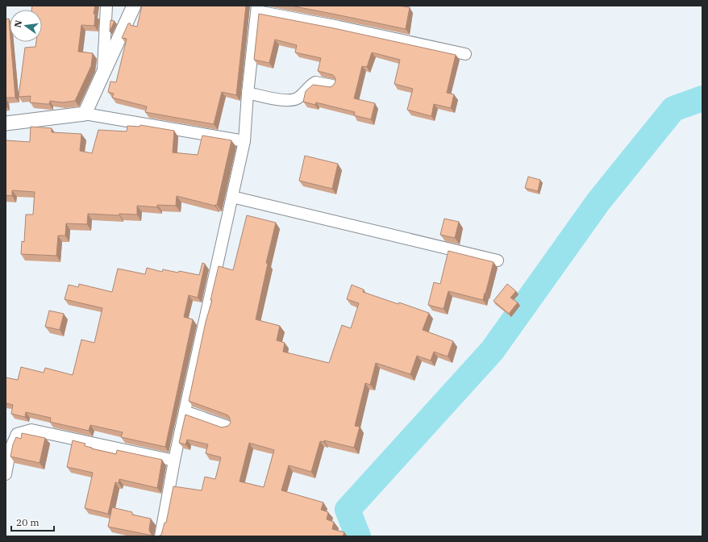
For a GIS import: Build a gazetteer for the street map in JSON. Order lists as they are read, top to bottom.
{
  "scale_bar": "20 m",
  "north": "left"
}
